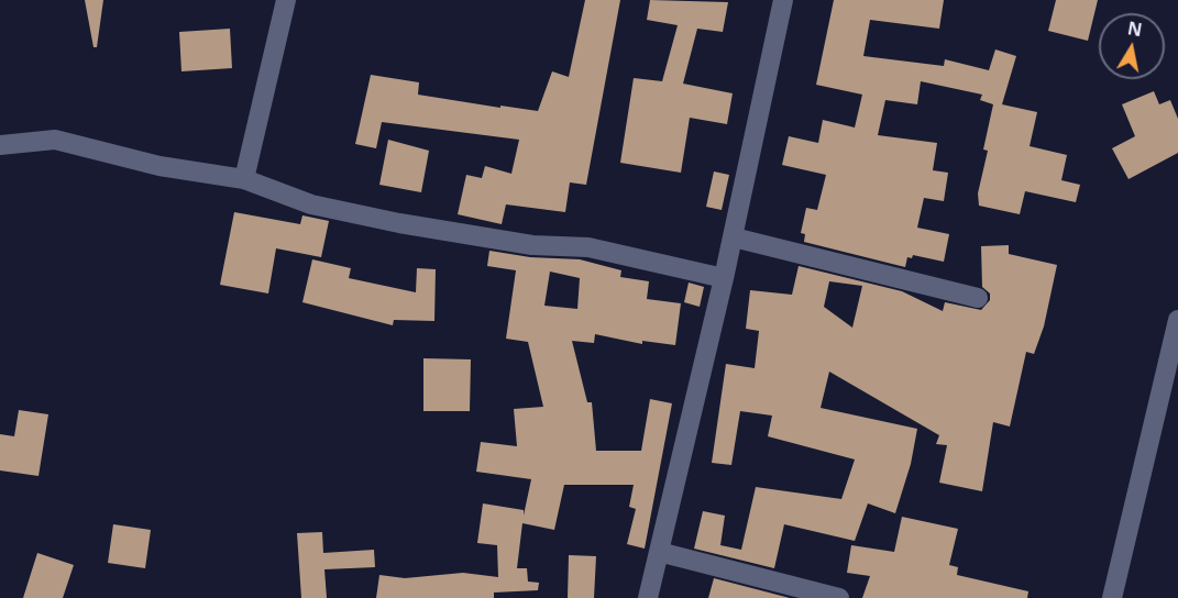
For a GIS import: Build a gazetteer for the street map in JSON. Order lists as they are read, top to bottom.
{
  "north": "top"
}
